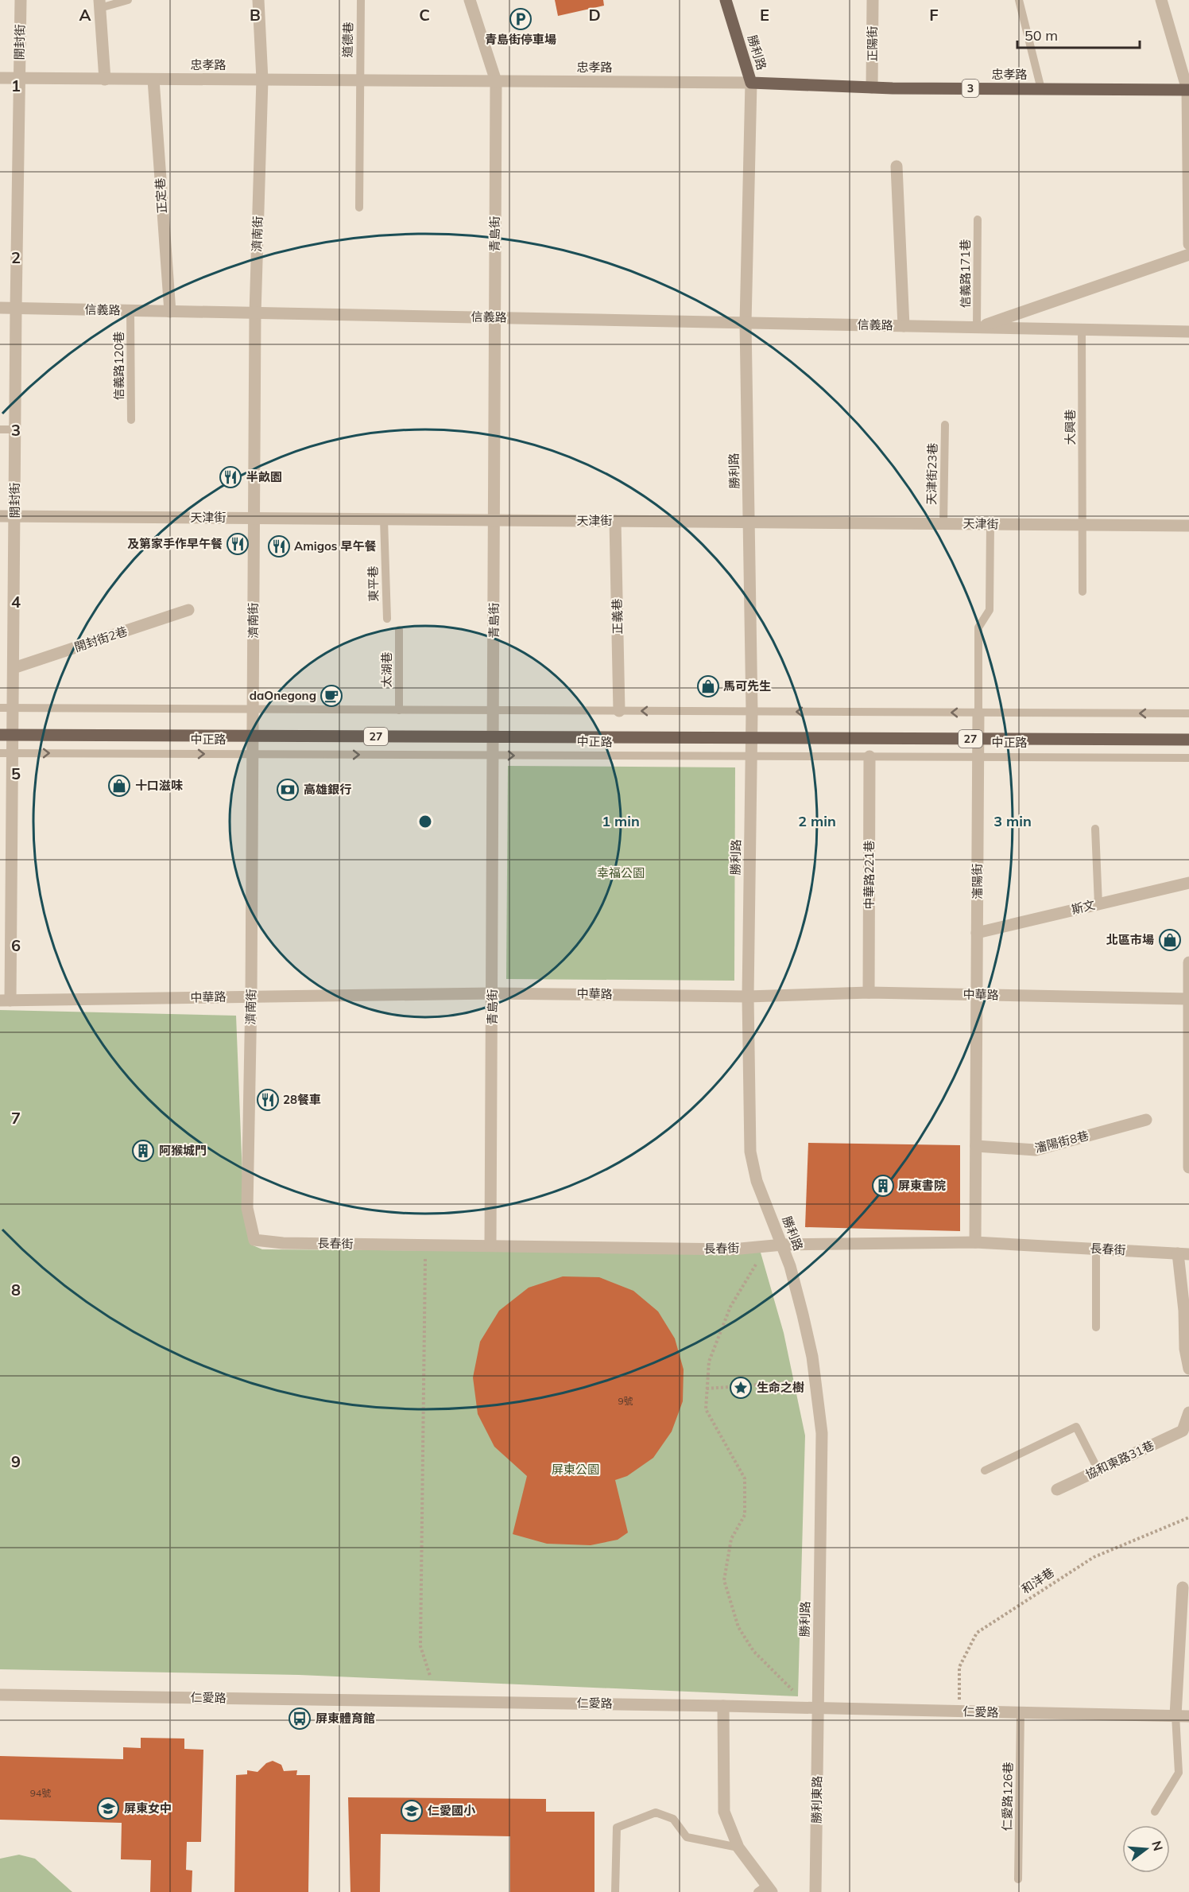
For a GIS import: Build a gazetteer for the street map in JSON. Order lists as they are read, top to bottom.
{
  "streets": {
    "main road": [
      "勝利路",
      "忠孝路",
      "3",
      "27",
      "中正路"
    ],
    "street": [
      "開封街",
      "正陽街",
      "正定巷",
      "濟南街",
      "青島街",
      "信義路",
      "天津街",
      "正義巷",
      "開封街2巷",
      "中華路221巷",
      "瀋陽街",
      "斯文",
      "中華路",
      "瀋陽街8巷",
      "長春街",
      "協和東路31巷",
      "仁愛路",
      "勝利東路"
    ],
    "lane": [
      "道德巷",
      "信義路171巷",
      "信義路120巷",
      "大興巷",
      "天津街23巷",
      "東平巷",
      "太湖巷",
      "仁愛路126巷"
    ],
    "path": ["和洋巷"]
  },
  "crossings": [
    ["道德巷", "忠孝路"],
    ["開封街", "忠孝路"],
    ["開封街", "信義路"],
    ["開封街", "天津街"],
    ["開封街", "開封街2巷"],
    ["開封街", "中正路"],
    ["開封街", "中華路"],
    ["正陽街", "忠孝路"],
    ["勝利路", "忠孝路"],
    ["勝利路", "信義路"],
    ["勝利路", "天津街"],
    ["勝利路", "中正路"],
    ["勝利路", "中華路"],
    ["勝利路", "長春街"],
    ["勝利路", "仁愛路"],
    ["勝利路", "勝利東路"],
    ["忠孝路", "正定巷"],
    ["忠孝路", "濟南街"],
    ["忠孝路", "青島街"],
    ["正定巷", "信義路"],
    ["濟南街", "信義路"],
    ["濟南街", "天津街"],
    ["濟南街", "中正路"],
    ["濟南街", "中華路"],
    ["濟南街", "長春街"],
    ["青島街", "信義路"],
    ["青島街", "天津街"],
    ["青島街", "中正路"],
    ["青島街", "中華路"],
    ["青島街", "長春街"],
    ["信義路171巷", "信義路"],
    ["信義路", "信義路120巷"],
    ["信義路", "大興巷"],
    ["大興巷", "天津街"],
    ["天津街23巷", "天津街"],
    ["天津街", "東平巷"],
    ["天津街", "正義巷"],
    ["天津街", "瀋陽街"],
    ["中正路", "中華路221巷"],
    ["中正路", "瀋陽街"],
    ["中華路221巷", "中華路"],
    ["瀋陽街", "斯文"],
    ["瀋陽街", "中華路"],
    ["瀋陽街", "瀋陽街8巷"],
    ["瀋陽街", "長春街"],
    ["和洋巷", "仁愛路"],
    ["仁愛路", "仁愛路126巷"],
    ["仁愛路", "勝利東路"]
  ],
  "parks": ["幸福公園", "屏東公園"],
  "places": {
    "parking": ["青島街停車場"],
    "restaurant": [
      "半畝園",
      "及第家手作早午餐",
      "Amigos 早午餐",
      "28餐車"
    ],
    "shop": ["馬可先生", "十口滋味", "北區市場"],
    "cafe": ["daOnegong"],
    "bank": ["高雄銀行"],
    "building": ["阿猴城門", "屏東書院"],
    "place": ["生命之樹"],
    "bus stop": ["屏東體育館"],
    "school or university": ["屏東女中", "仁愛國小"]
  },
  "house_numbers": ["9號", "94號"],
  "scale_bar": "50 m",
  "north": "right",
  "grid": {
    "columns": [
      "A",
      "B",
      "C",
      "D",
      "E",
      "F"
    ],
    "rows": [
      "1",
      "2",
      "3",
      "4",
      "5",
      "6",
      "7",
      "8",
      "9"
    ]
  },
  "rings": ["1 min", "2 min", "3 min"]
}
